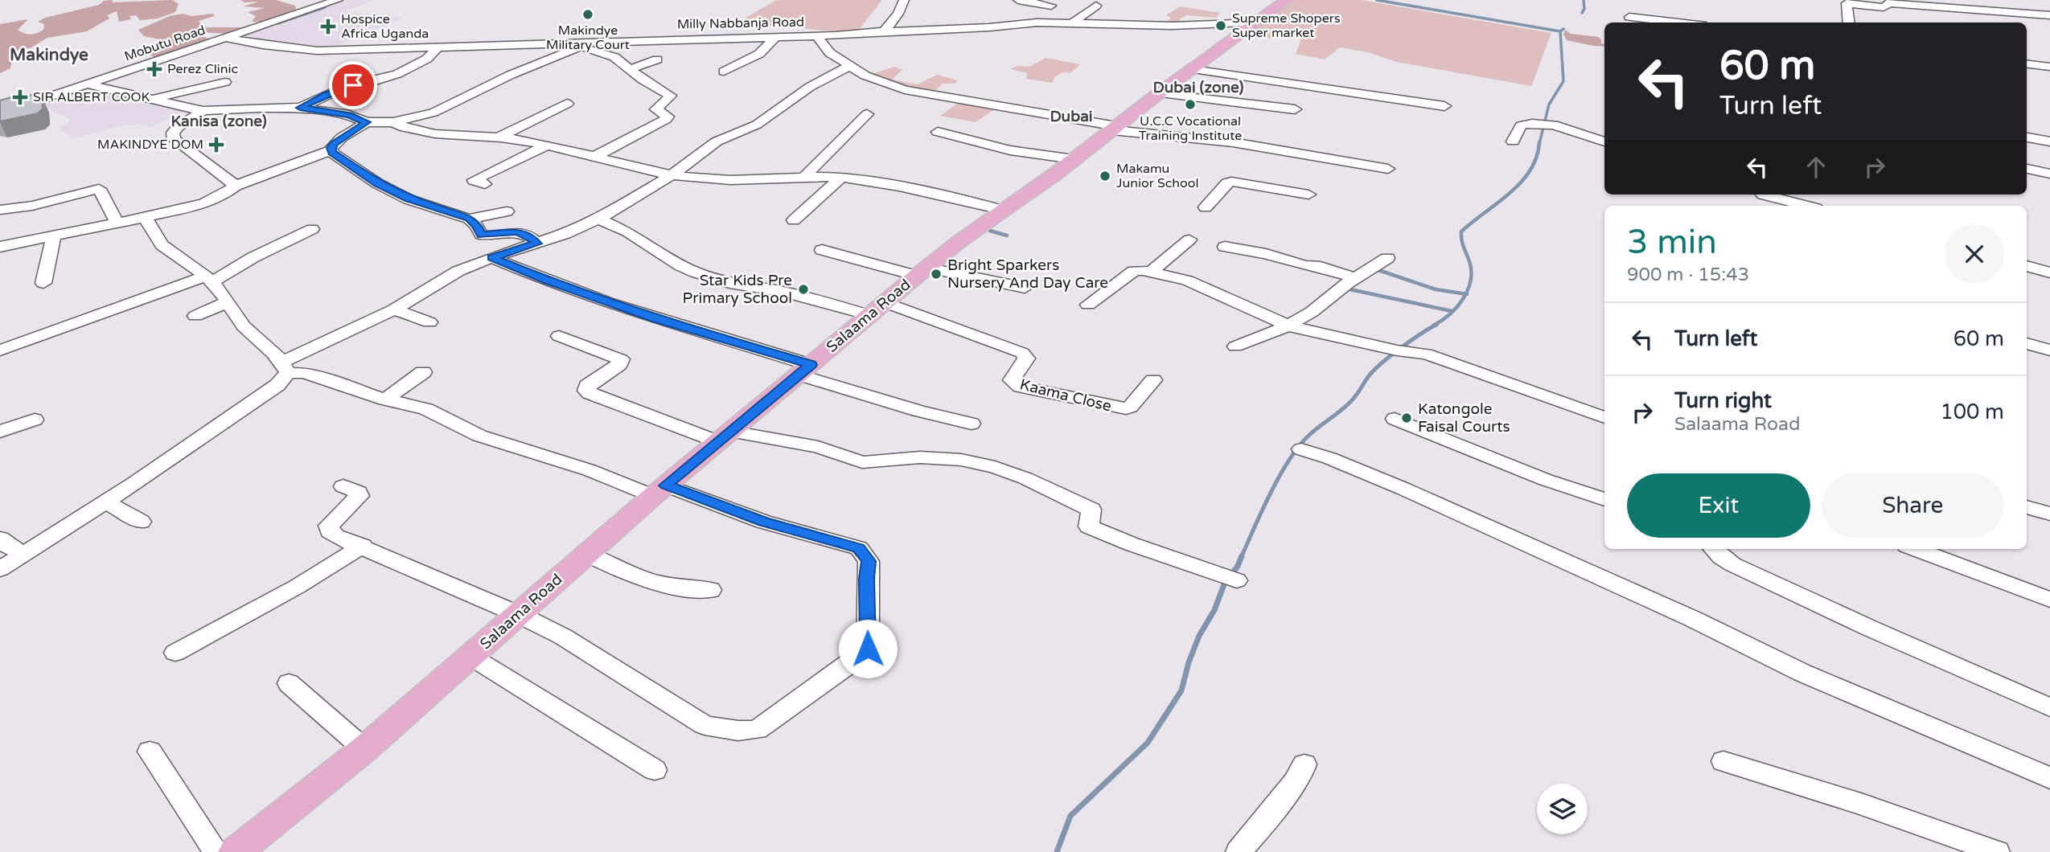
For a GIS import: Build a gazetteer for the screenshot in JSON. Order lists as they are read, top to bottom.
{
  "streets": {
    "main road": ["Salaama Road"],
    "street": ["Milly Nabbanja Road", "Mobutu Road", "Kaama Close"]
  },
  "crossings": [
    ["Milly Nabbanja Road", "Mobutu Road"],
    ["Milly Nabbanja Road", "Salaama Road"],
    ["Salaama Road", "Kaama Close"]
  ],
  "districts": [
    "Makindye",
    "Dubai (zone)",
    "Dubai",
    "Kanisa (zone)"
  ],
  "places": {
    "other": [
      "Makindye Military Court",
      "Supreme Shopers Super market",
      "U.C.C Vocational Training Institute",
      "Makamu Junior School",
      "Bright Sparkers Nursery And Day Care",
      "Star Kids Pre Primary School",
      "Katongole Faisal Courts"
    ],
    "health": [
      "Hospice Africa Uganda",
      "Perez Clinic",
      "SIR ALBERT COOK",
      "MAKINDYE DOM"
    ]
  },
  "page": {
    "turn": ["60 m", "Turn left"],
    "heading": ["3 min", "900 m · 15:43"],
    "list": [
      {
        "name": "Turn left",
        "value": "60 m"
      },
      {
        "name": "Turn right",
        "note": "Salaama Road",
        "value": "100 m"
      }
    ],
    "buttons": ["Exit", "Share"]
  }
}
